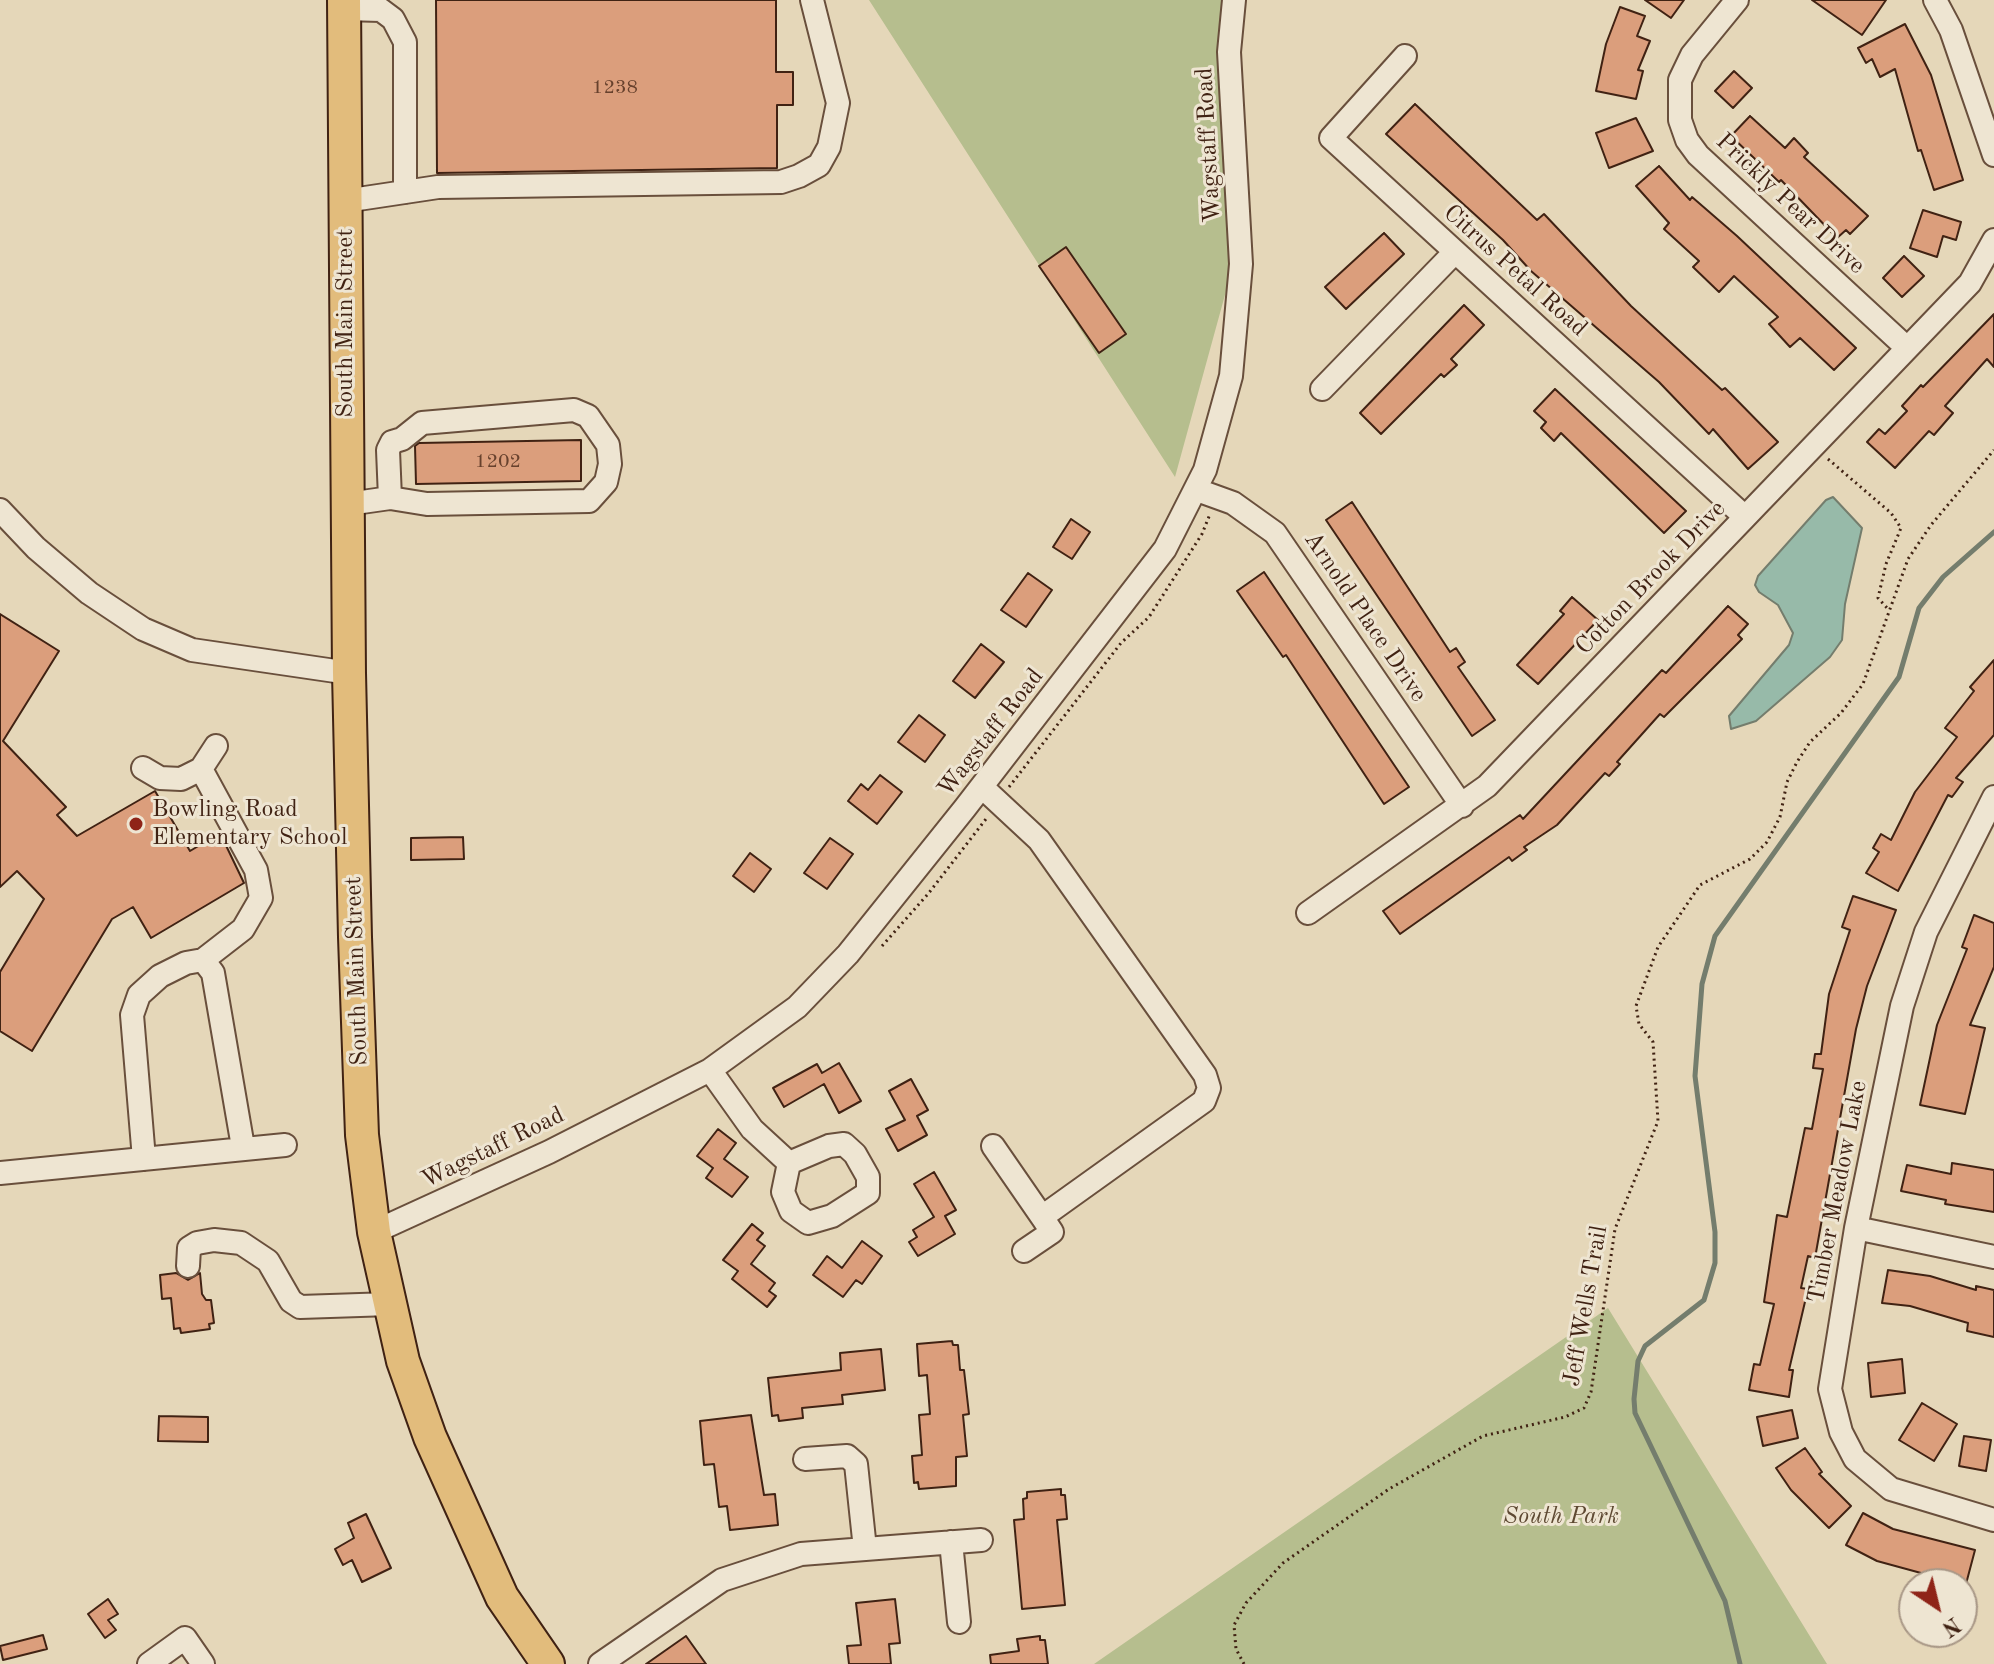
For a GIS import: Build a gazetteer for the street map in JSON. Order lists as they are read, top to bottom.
{
  "streets": {
    "highway": ["South Main Street"],
    "street": [
      "Wagstaff Road",
      "Prickly Pear Drive",
      "Citrus Petal Road",
      "Cotton Brook Drive",
      "Arnold Place Drive",
      "Timber Meadow Lake"
    ],
    "path": ["Jeff Wells Trail"]
  },
  "crossings": [
    ["Wagstaff Road", "South Main Street"],
    ["Wagstaff Road", "Arnold Place Drive"],
    ["Prickly Pear Drive", "Cotton Brook Drive"],
    ["Citrus Petal Road", "Cotton Brook Drive"],
    ["Cotton Brook Drive", "Arnold Place Drive"]
  ],
  "parks": ["South Park"],
  "places": ["Bowling Road Elementary School"],
  "house_numbers": ["1238", "1202"],
  "north": "bottom right"
}
